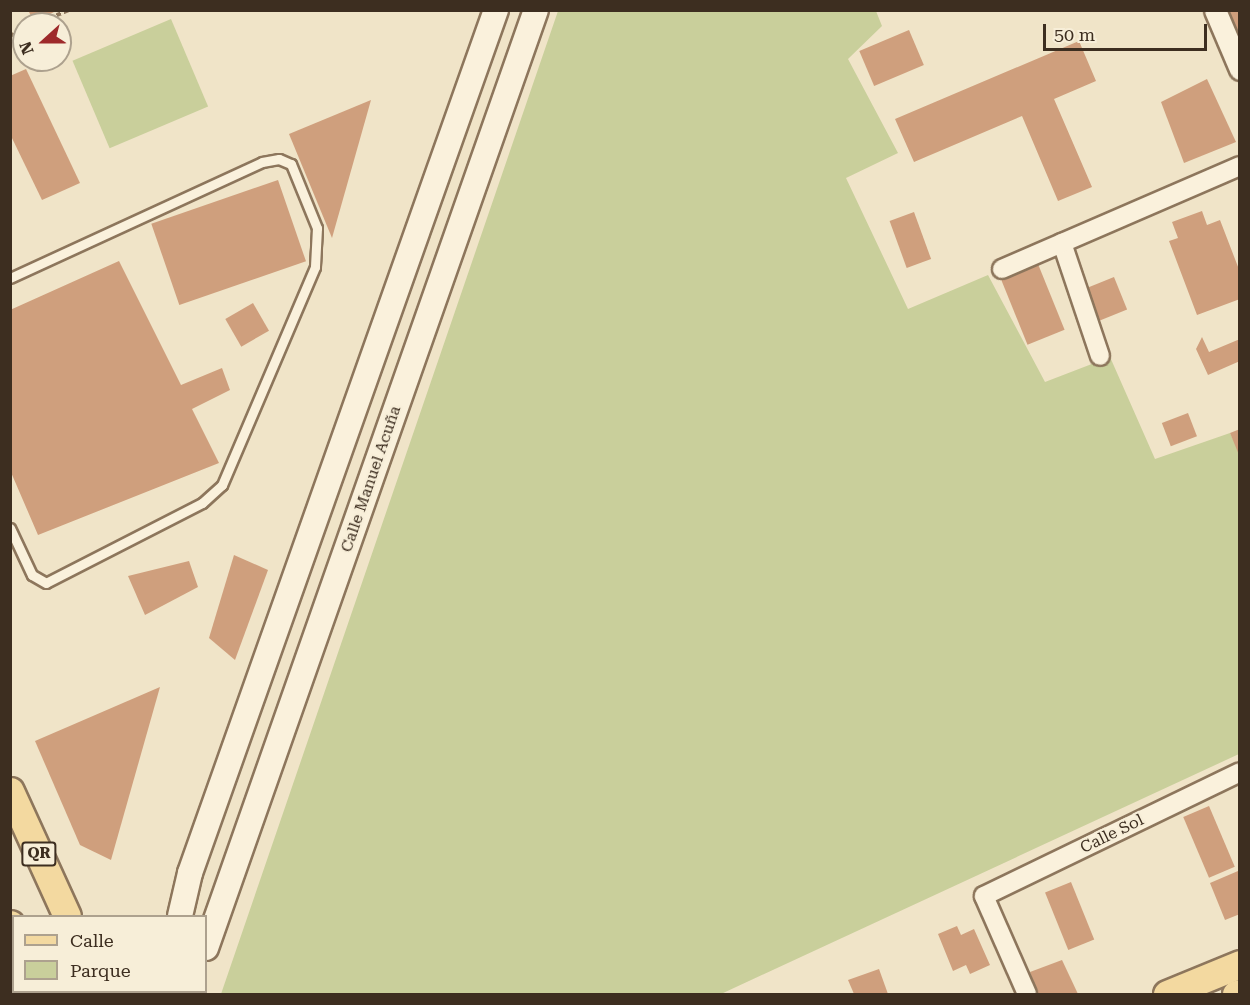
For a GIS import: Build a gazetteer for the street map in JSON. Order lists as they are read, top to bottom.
{
  "streets": {
    "main road": ["Calle Manuel Acuña", "QR"],
    "street": ["Calle Sol"]
  },
  "legend": ["Calle", "Parque"],
  "scale_bar": "50 m",
  "north": "left"
}
